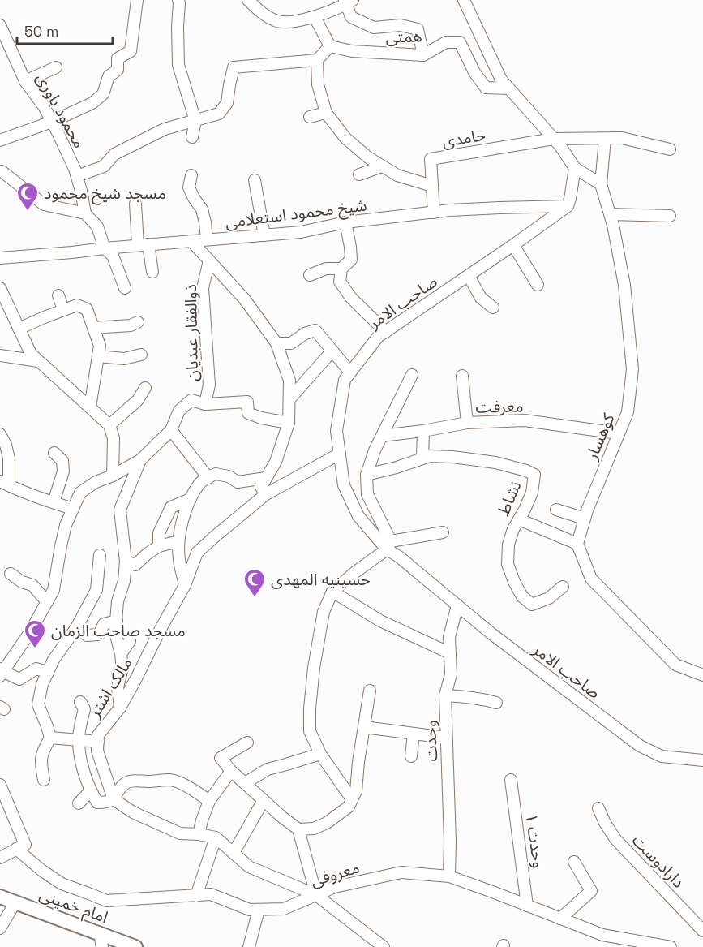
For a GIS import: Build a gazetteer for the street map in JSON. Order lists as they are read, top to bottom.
{
  "streets": {
    "street": [
      "همتی",
      "محمود باوری",
      "حامدی",
      "شیخ محمود استعلامی",
      "صاحب الامر",
      "ذوالفقار عبدیان",
      "معرفت",
      "کوهسار",
      "نشاط",
      "مالک اشتر",
      "وحدت",
      "وحدت ۱",
      "دارادوست",
      "معروفی",
      "امام خمینی"
    ]
  },
  "crossings": [
    ["حامدی", "شیخ محمود استعلامی"],
    ["شیخ محمود استعلامی", "صاحب الامر"],
    ["صاحب الامر", "مالک اشتر"],
    ["صاحب الامر", "وحدت"],
    ["معرفت", "کوهسار"],
    ["وحدت", "معروفی"],
    ["وحدت ۱", "معروفی"]
  ],
  "places": {
    "mosque": ["مسجد شیخ محمود", "حسینیه المهدی", "مسجد صاحب الزمان"]
  },
  "scale_bar": "50 m"
}
